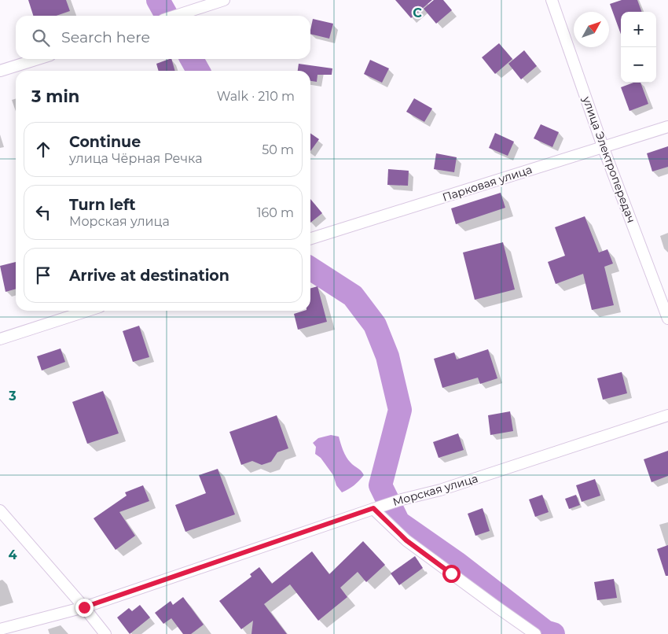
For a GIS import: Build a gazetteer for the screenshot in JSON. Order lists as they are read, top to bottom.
{
  "streets": {
    "street": ["улица Электропередач", "Парковая улица", "Морская улица"]
  },
  "crossings": [
    ["улица Электропередач", "Парковая улица"]
  ],
  "north": "top right",
  "page": {
    "map_buttons": ["+", "−"],
    "search": "Search here",
    "heading": ["3 min", "Walk · 210 m"],
    "list": [
      ["Continue", "улица Чёрная Речка", "50 m"],
      ["Turn left", "Морская улица", "160 m"],
      "Arrive at destination"
    ]
  },
  "grid": {
    "columns": ["C"],
    "rows": ["3", "4"]
  }
}
